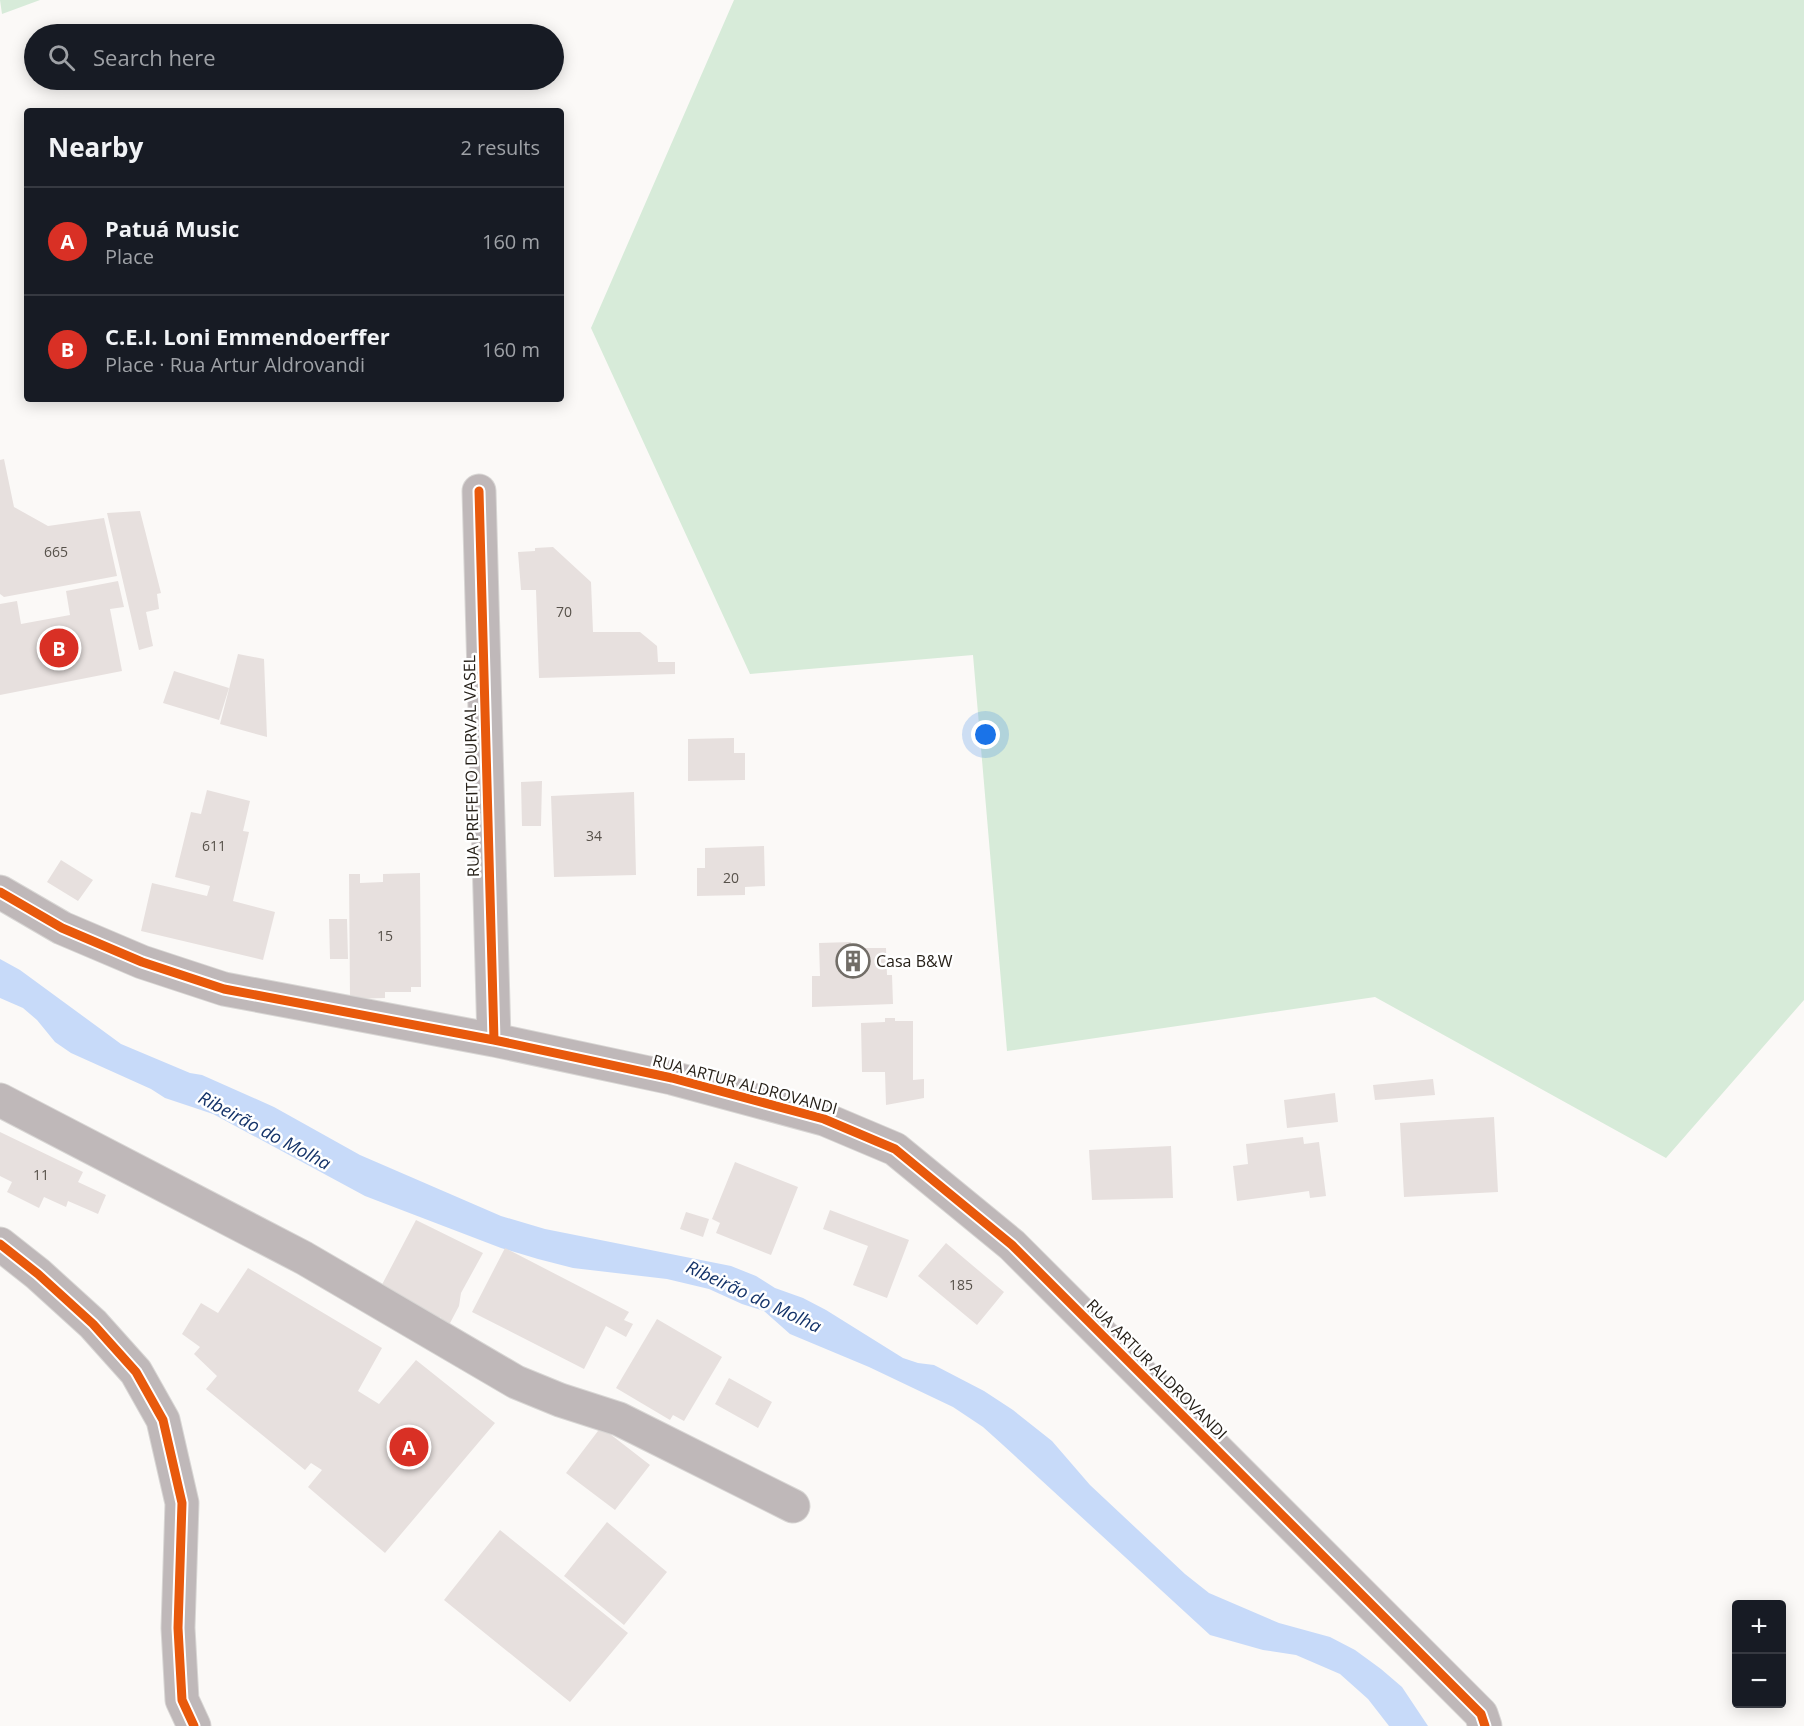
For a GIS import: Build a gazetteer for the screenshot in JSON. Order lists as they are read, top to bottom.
{
  "streets": {
    "street": ["RUA PREFEITO DURVAL VASEL", "RUA ARTUR ALDROVANDI"]
  },
  "crossings": [
    ["RUA PREFEITO DURVAL VASEL", "RUA ARTUR ALDROVANDI"]
  ],
  "water": ["Ribeirão do Molha"],
  "places": {
    "building": ["Casa B&W"]
  },
  "house_numbers": [
    "665",
    "70",
    "34",
    "611",
    "20",
    "15",
    "11",
    "185"
  ],
  "page": {
    "search": "Search here",
    "heading": ["Nearby", "2 results"],
    "list": [
      {
        "mark": "A",
        "name": "Patuá Music",
        "note": "Place",
        "value": "160 m"
      },
      {
        "mark": "B",
        "name": "C.E.I. Loni Emmendoerffer",
        "note": "Place · Rua Artur Aldrovandi",
        "value": "160 m"
      }
    ],
    "pins": ["B", "A"],
    "map_buttons": ["+", "−"]
  }
}
